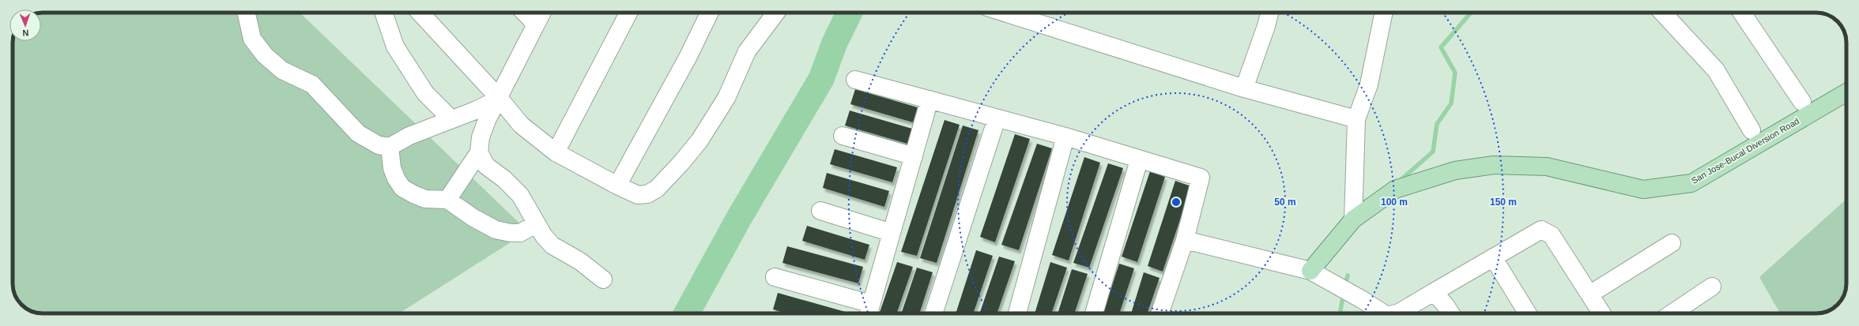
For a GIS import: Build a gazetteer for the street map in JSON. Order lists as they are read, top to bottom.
{
  "streets": {
    "main road": ["San Jose-Bucal Diversion Road"]
  },
  "north": "bottom",
  "rings": ["50 m", "100 m", "150 m"]
}
